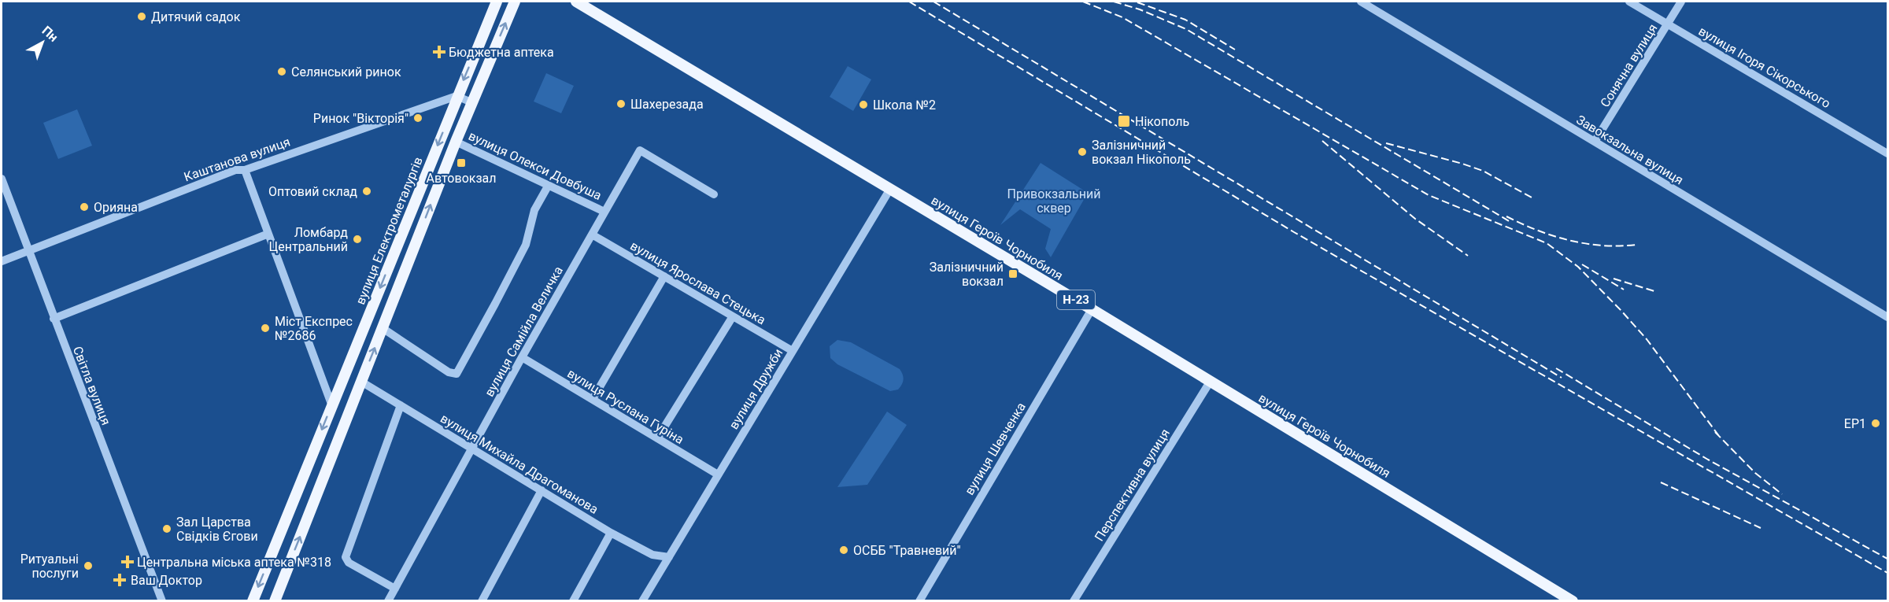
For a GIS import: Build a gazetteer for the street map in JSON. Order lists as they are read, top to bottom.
{
  "streets": {
    "main road": ["вулиця Електрометалургів", "вулиця Героїв Чорнобиля", "Н-23"],
    "street": [
      "Сонячна вулиця",
      "вулиця Ігоря Сікорського",
      "Завокзальна вулиця",
      "Каштанова вулиця",
      "вулиця Олекси Довбуша",
      "вулиця Ярослава Стецька",
      "вулиця Самійла Величка",
      "Світла вулиця",
      "вулиця Дружби",
      "вулиця Руслана Гуріна",
      "вулиця Шевченка",
      "вулиця Михайла Драгоманова",
      "Перспективна вулиця"
    ]
  },
  "crossings": [
    ["Сонячна вулиця", "вулиця Ігоря Сікорського"],
    ["Сонячна вулиця", "Завокзальна вулиця"],
    ["Каштанова вулиця", "вулиця Електрометалургів"],
    ["Каштанова вулиця", "Світла вулиця"],
    ["вулиця Олекси Довбуша", "вулиця Самійла Величка"],
    ["вулиця Героїв Чорнобиля", "вулиця Дружби"],
    ["вулиця Героїв Чорнобиля", "вулиця Шевченка"],
    ["вулиця Героїв Чорнобиля", "Перспективна вулиця"],
    ["вулиця Ярослава Стецька", "вулиця Самійла Величка"],
    ["вулиця Ярослава Стецька", "вулиця Дружби"],
    ["вулиця Самійла Величка", "вулиця Руслана Гуріна"],
    ["вулиця Самійла Величка", "вулиця Михайла Драгоманова"],
    ["вулиця Дружби", "вулиця Руслана Гуріна"],
    ["вулиця Дружби", "вулиця Михайла Драгоманова"]
  ],
  "parks": ["Привокзальний сквер"],
  "places": {
    "other": [
      "Дитячий садок",
      "Селянський ринок",
      "Шахерезада",
      "Школа №2",
      "Ринок \"Вікторія\"",
      "Залізничний вокзал Нікополь",
      "Оптовий склад",
      "Орияна",
      "Ломбард Центральний",
      "Міст Експрес №2686",
      "ЕР1",
      "Зал Царства Свідків Єгови",
      "ОСББ \"Травневий\"",
      "Ритуальні послуги"
    ],
    "health": ["Бюджетна аптека", "Центральна міська аптека №318", "Ваш Доктор"],
    "transit": ["Нікополь", "Автовокзал", "Залізничний вокзал"]
  },
  "north": "top right"
}
